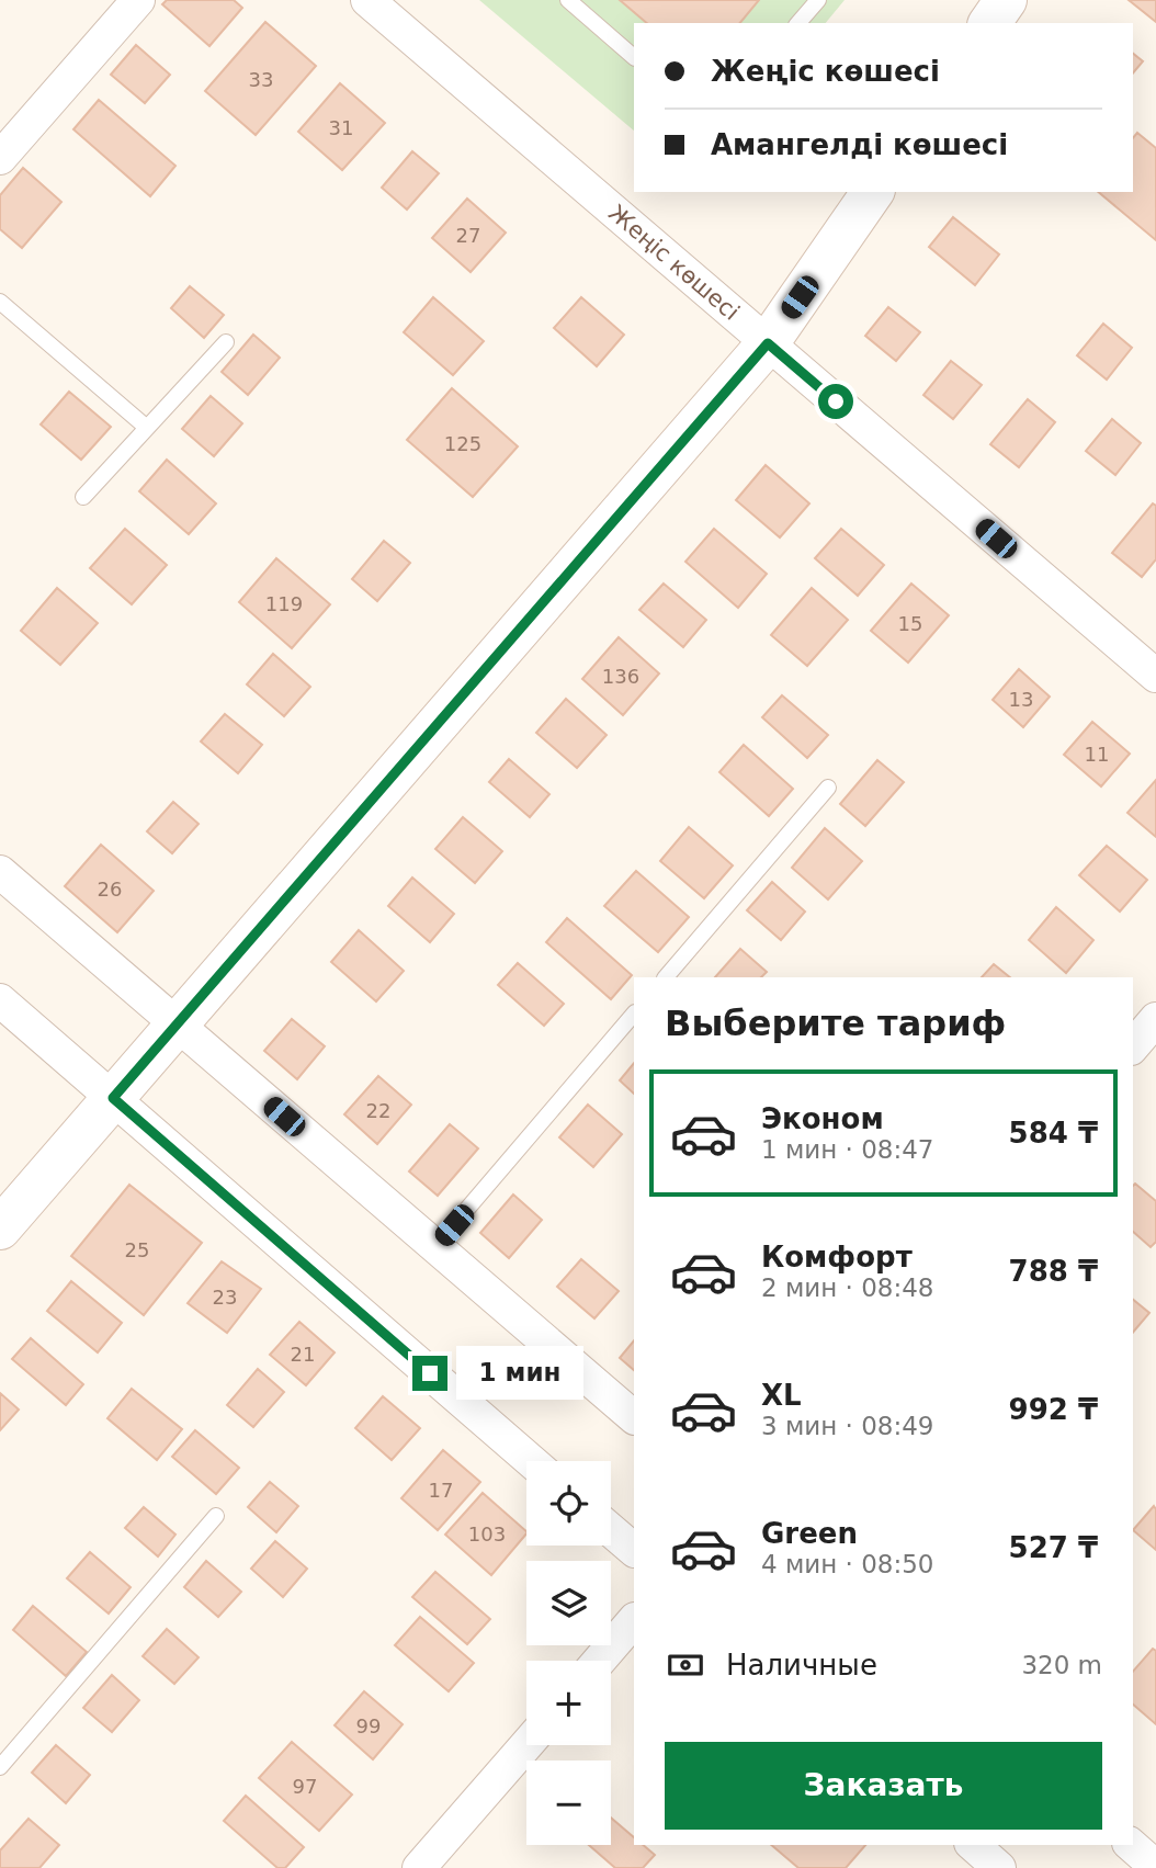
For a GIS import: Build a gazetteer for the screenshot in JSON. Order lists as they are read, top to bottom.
{
  "streets": {
    "street": ["Жеңіс көшесі"]
  },
  "house_numbers": [
    "33",
    "31",
    "27",
    "125",
    "119",
    "15",
    "136",
    "13",
    "11",
    "26",
    "22",
    "25",
    "23",
    "21",
    "17",
    "103",
    "99",
    "97"
  ],
  "page": {
    "banner": ["Жеңіс көшесі", "Амангелді көшесі"],
    "heading": "Выберите тариф",
    "list": [
      {
        "name": "Эконом",
        "note": "1 мин · 08:47",
        "value": "584 ₸"
      },
      {
        "name": "Комфорт",
        "note": "2 мин · 08:48",
        "value": "788 ₸"
      },
      {
        "name": "XL",
        "note": "3 мин · 08:49",
        "value": "992 ₸"
      },
      {
        "name": "Green",
        "note": "4 мин · 08:50",
        "value": "527 ₸"
      }
    ],
    "bubble": "1 мин",
    "map_buttons": ["+", "−"],
    "pay": ["Наличные", "320 m"],
    "buttons": "Заказать"
  }
}
